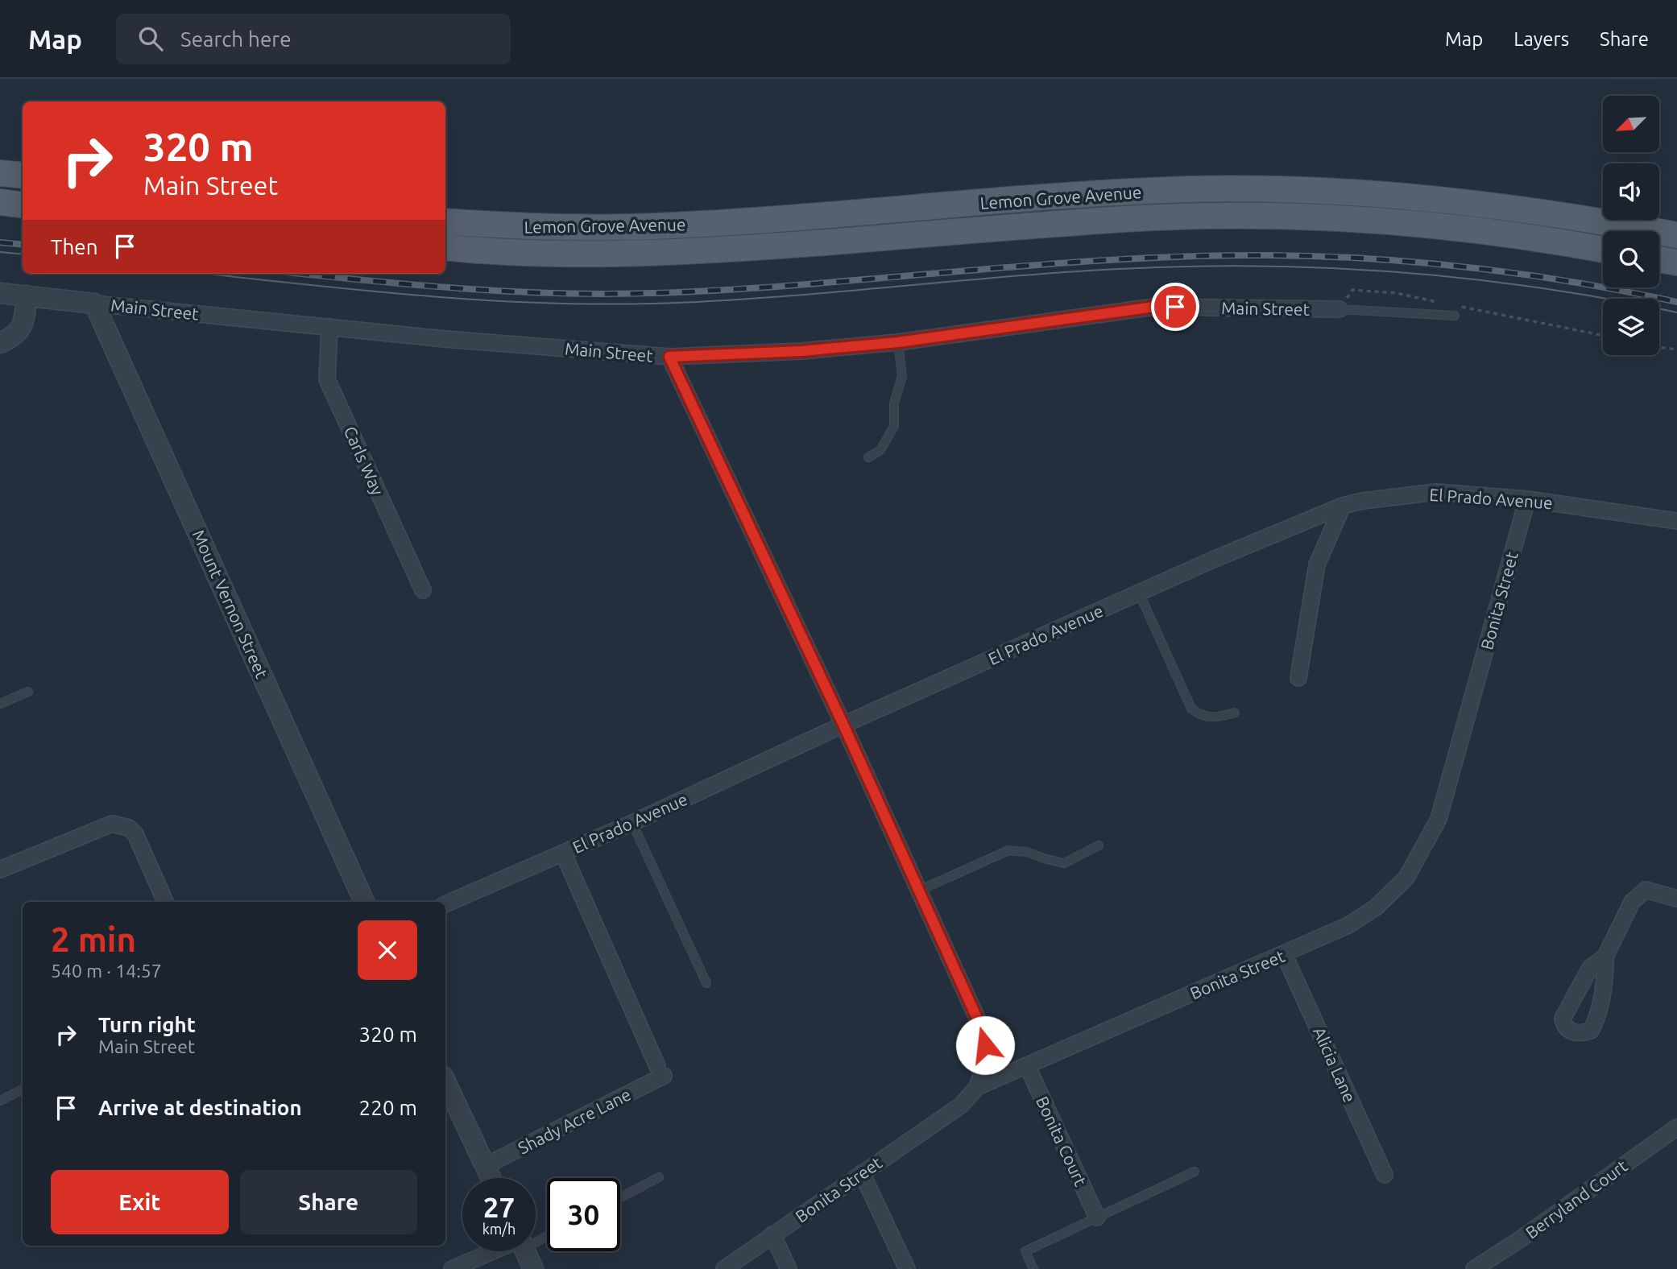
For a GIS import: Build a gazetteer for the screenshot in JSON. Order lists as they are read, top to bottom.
{
  "streets": {
    "main road": ["Lemon Grove Avenue"],
    "street": [
      "Main Street",
      "Carls Way",
      "El Prado Avenue",
      "Bonita Street",
      "Mount Vernon Street",
      "Alicia Lane",
      "Shady Acre Lane",
      "Bonita Court",
      "Berryland Court"
    ]
  },
  "crossings": [
    ["Main Street", "Carls Way"],
    ["Main Street", "Mount Vernon Street"],
    ["El Prado Avenue", "Bonita Street"],
    ["El Prado Avenue", "Shady Acre Lane"],
    ["Bonita Street", "Alicia Lane"],
    ["Bonita Street", "Bonita Court"]
  ],
  "north": "bottom left",
  "page": {
    "header": "Map",
    "search": "Search here",
    "nav": ["Map", "Layers", "Share"],
    "turn": ["320 m", "Main Street"],
    "then": "Then",
    "heading": ["2 min", "540 m · 14:57"],
    "list": [
      {
        "name": "Turn right",
        "note": "Main Street",
        "value": "320 m"
      },
      {
        "name": "Arrive at destination",
        "value": "220 m"
      }
    ],
    "buttons": ["Exit", "Share"],
    "speed": "27 km/h",
    "limit": "30"
  }
}
